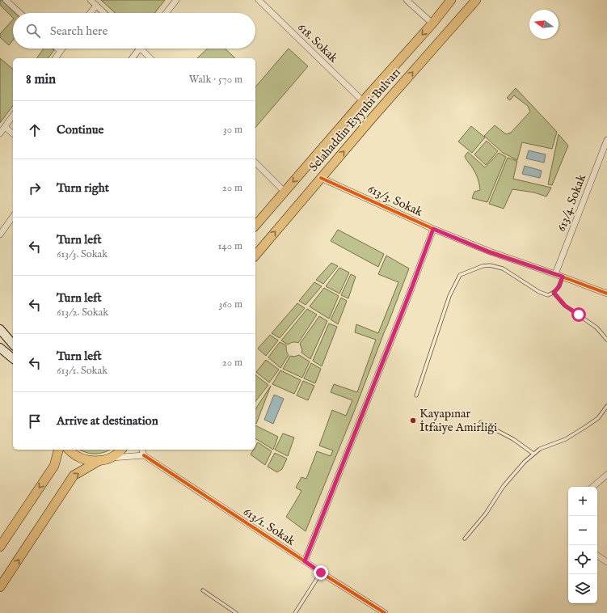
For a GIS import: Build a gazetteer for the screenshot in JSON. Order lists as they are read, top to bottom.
{
  "streets": {
    "main road": ["Selahaddin Eyyubi Bulvarı"],
    "street": [
      "618. Sokak",
      "613/3. Sokak",
      "613/4. Sokak",
      "613/1. Sokak"
    ]
  },
  "crossings": [
    ["618. Sokak", "Selahaddin Eyyubi Bulvarı"],
    ["Selahaddin Eyyubi Bulvarı", "613/3. Sokak"],
    ["613/3. Sokak", "613/4. Sokak"]
  ],
  "places": ["Kayapınar İtfaiye Amirliği"],
  "north": "left",
  "page": {
    "search": "Search here",
    "heading": ["8 min", "Walk · 570 m"],
    "list": [
      ["Continue", "30 m"],
      ["Turn right", "20 m"],
      ["Turn left", "613/3. Sokak", "140 m"],
      ["Turn left", "613/2. Sokak", "360 m"],
      ["Turn left", "613/1. Sokak", "20 m"],
      "Arrive at destination"
    ],
    "map_buttons": ["+", "−"]
  }
}
